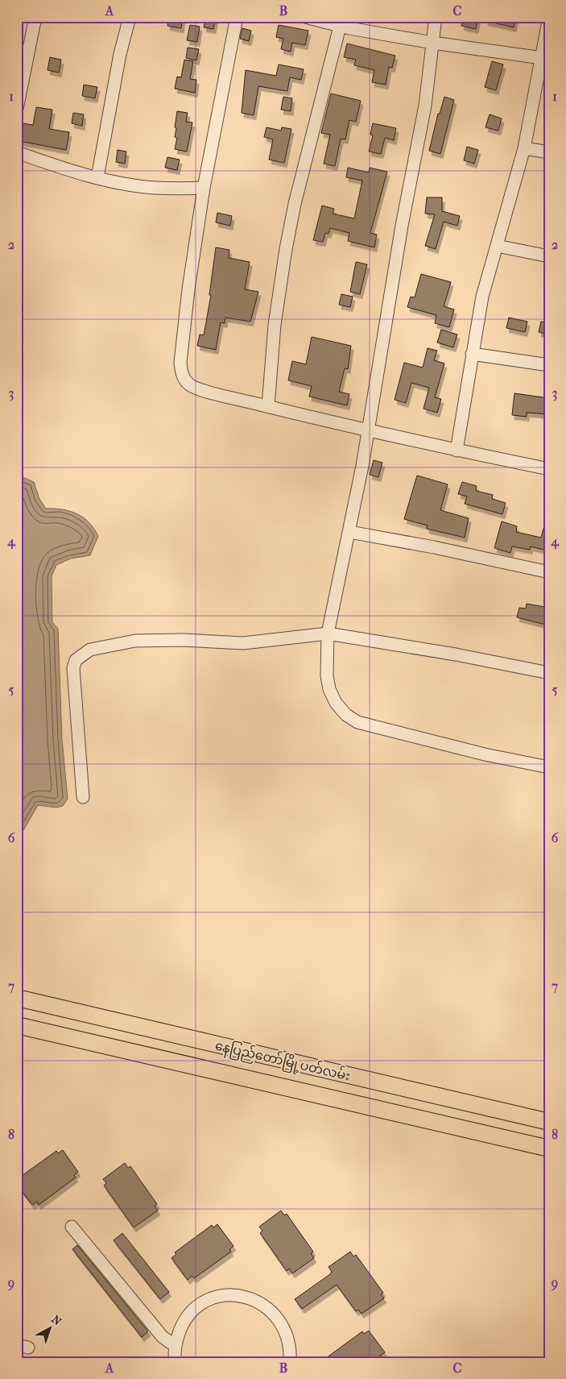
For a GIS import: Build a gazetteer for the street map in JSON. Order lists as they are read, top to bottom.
{
  "streets": {
    "main road": ["နေပြည်တော်မြို့ပတ်လမ်း"]
  },
  "north": "top right",
  "grid": {
    "columns": ["A", "B", "C"],
    "rows": [
      "1",
      "2",
      "3",
      "4",
      "5",
      "6",
      "7",
      "8",
      "9"
    ]
  }
}
